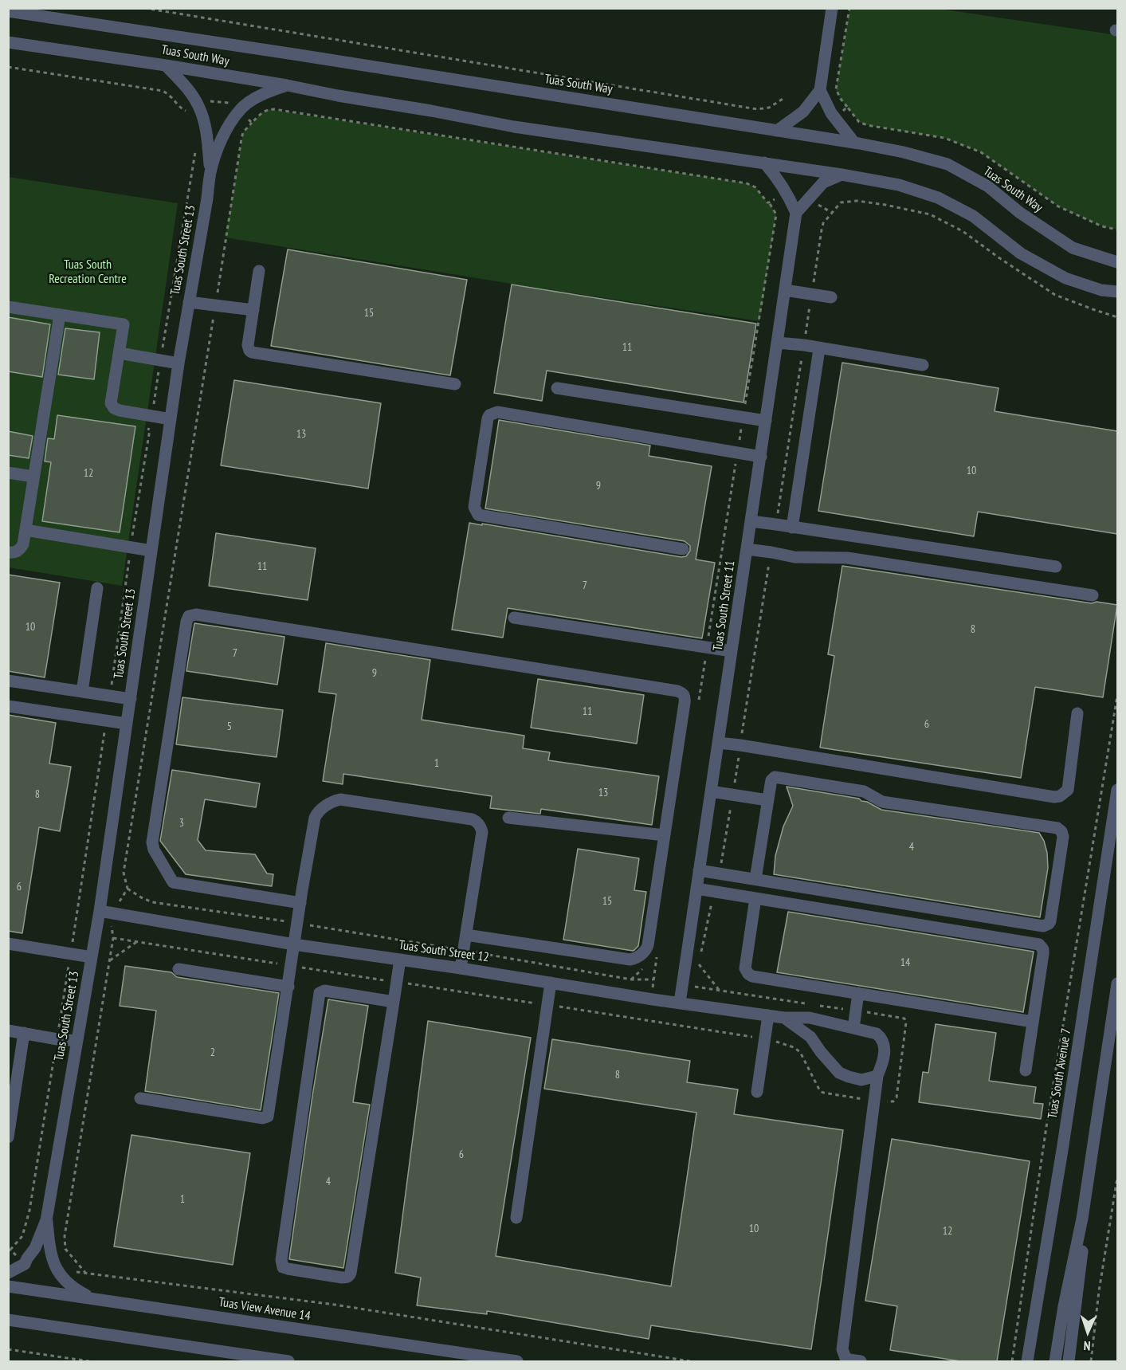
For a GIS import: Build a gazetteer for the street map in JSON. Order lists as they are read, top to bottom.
{
  "streets": {
    "street": [
      "Tuas South Way",
      "Tuas South Street 13",
      "Tuas South Street 11",
      "Tuas South Street 12",
      "Tuas South Avenue 7",
      "Tuas View Avenue 14"
    ]
  },
  "crossings": [
    ["Tuas South Way", "Tuas South Street 13"],
    ["Tuas South Street 13", "Tuas South Street 12"],
    ["Tuas South Street 13", "Tuas View Avenue 14"],
    ["Tuas South Street 11", "Tuas South Street 12"]
  ],
  "parks": ["Tuas South Recreation Centre"],
  "house_numbers": [
    "15",
    "11",
    "13",
    "10",
    "12",
    "9",
    "11",
    "7",
    "10",
    "8",
    "7",
    "9",
    "11",
    "6",
    "5",
    "1",
    "13",
    "8",
    "3",
    "4",
    "6",
    "15",
    "14",
    "2",
    "8",
    "6",
    "4",
    "1",
    "10",
    "12"
  ],
  "north": "bottom"
}
